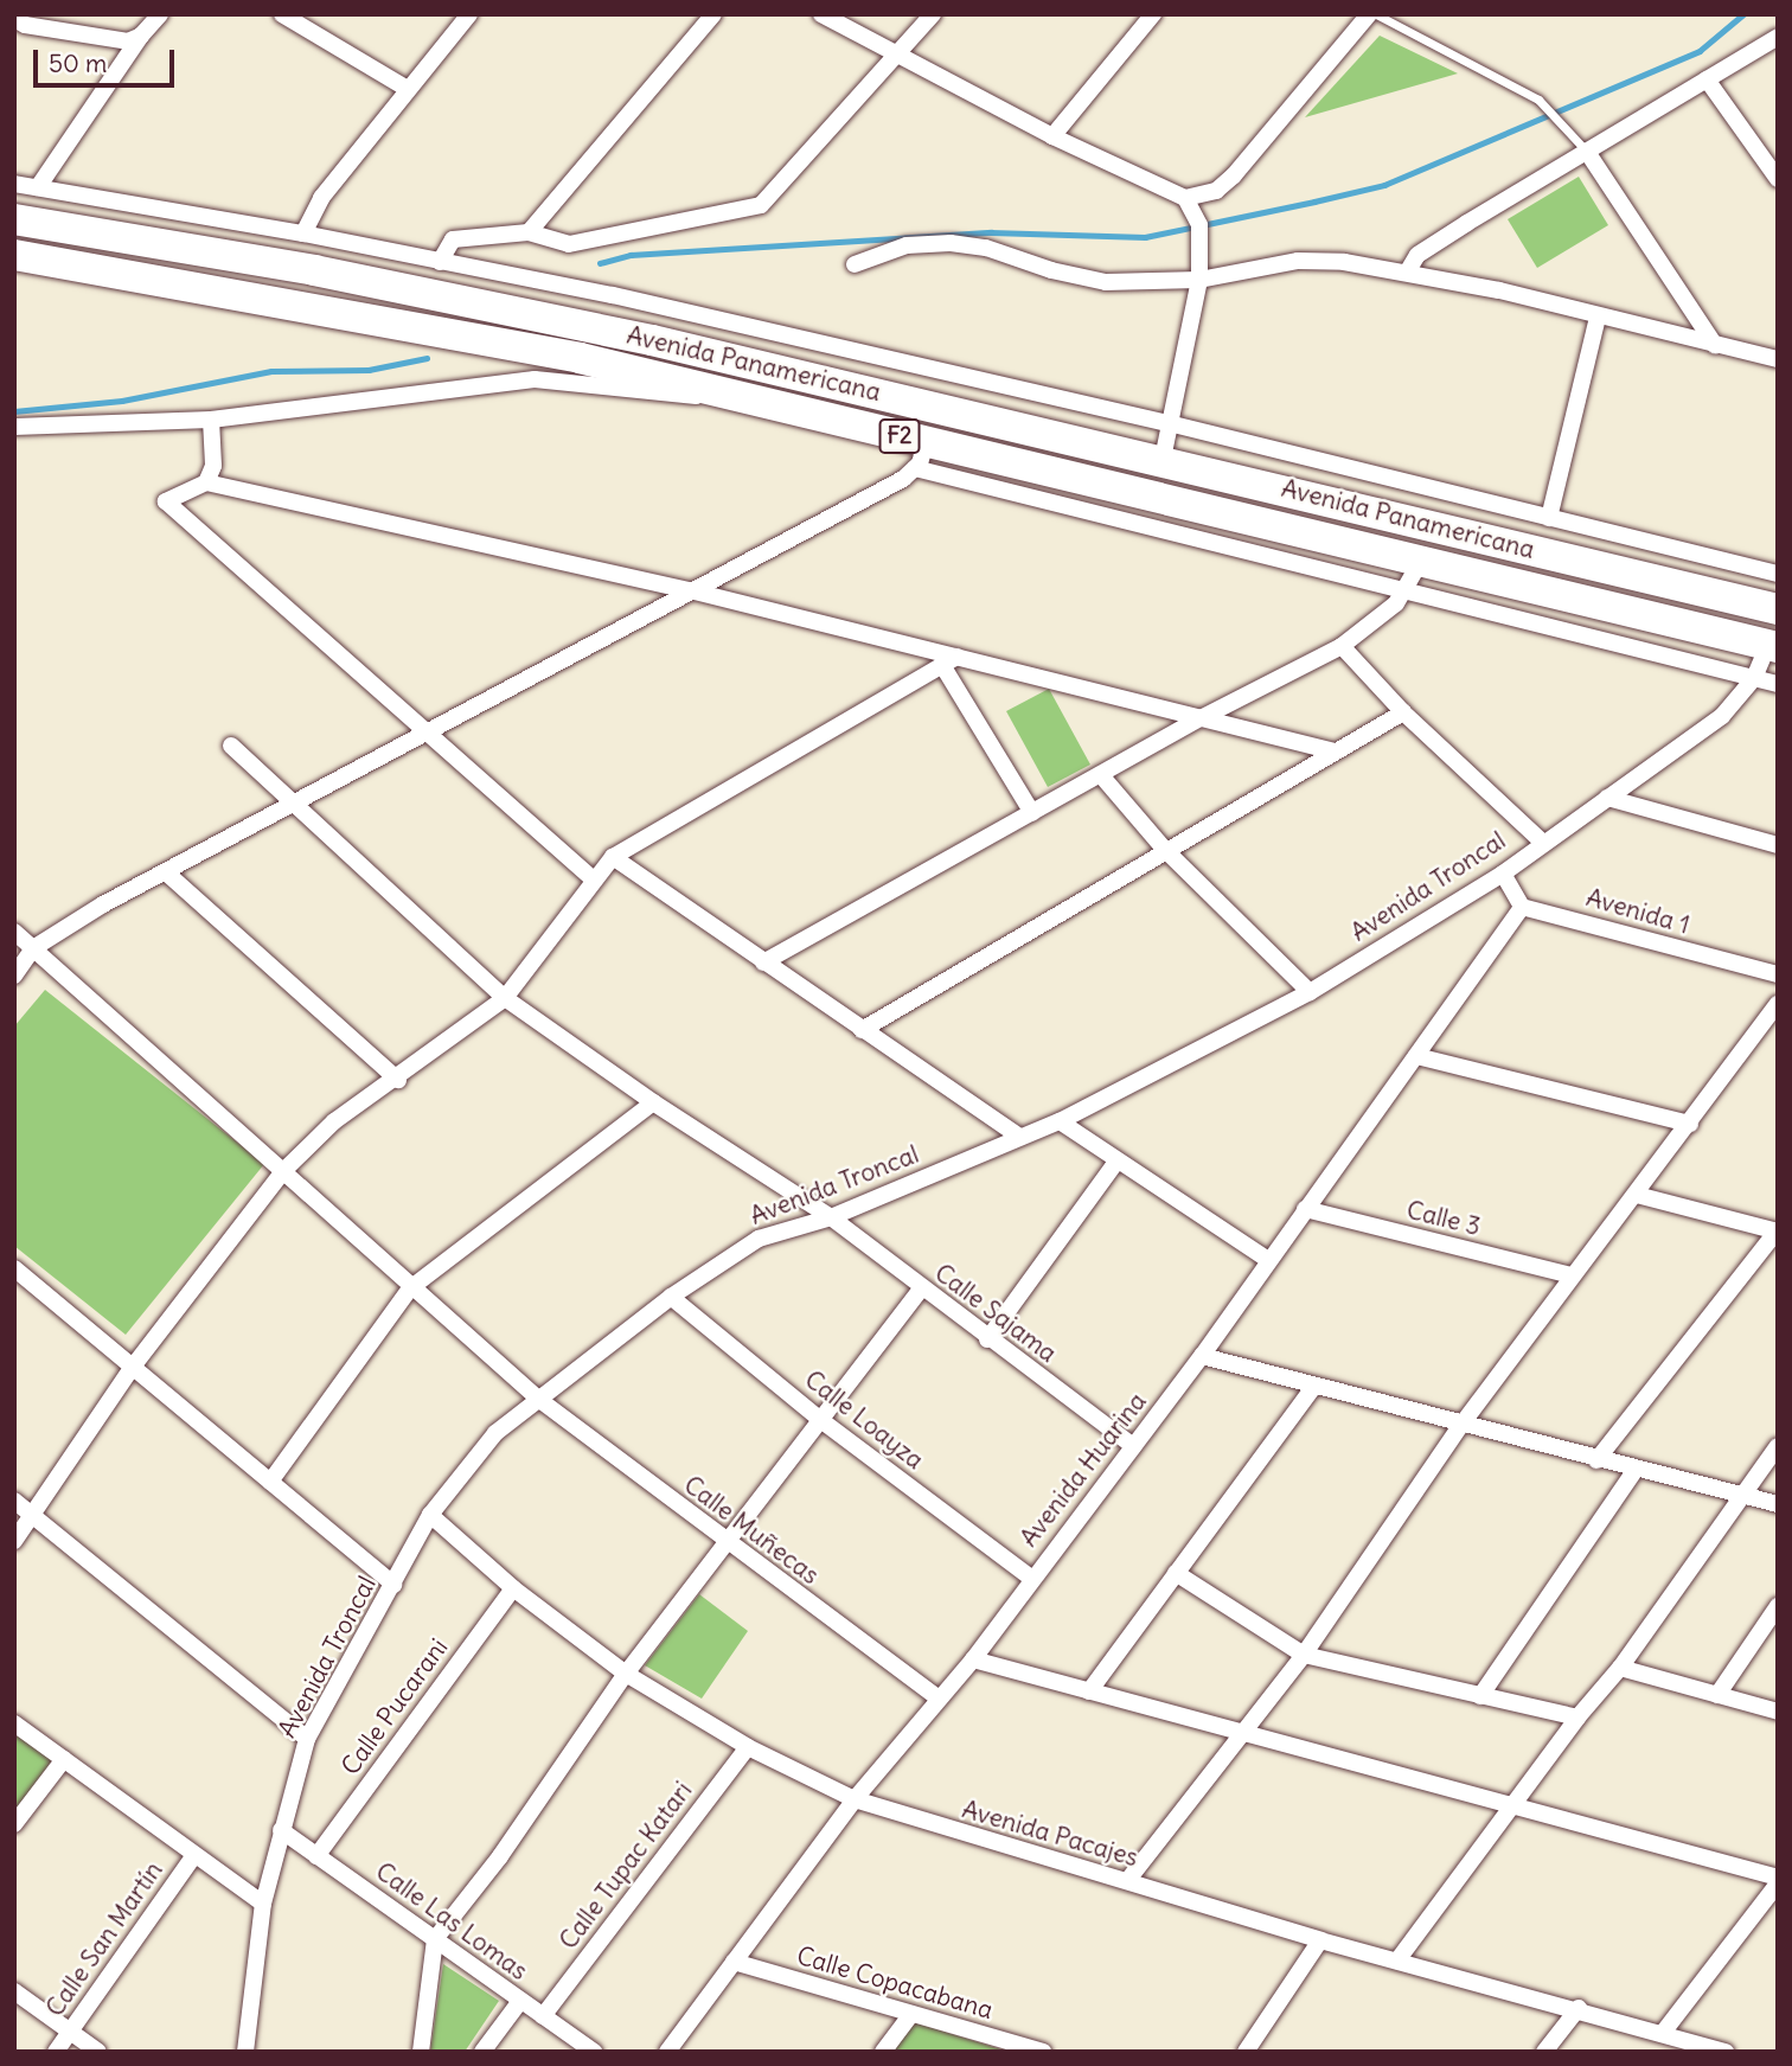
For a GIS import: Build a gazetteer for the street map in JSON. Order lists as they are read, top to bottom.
{
  "streets": {
    "highway": ["Avenida Panamericana", "F2"],
    "street": [
      "Avenida Troncal",
      "Avenida 1",
      "Calle 3",
      "Calle Sajama",
      "Calle Loayza",
      "Avenida Huarina",
      "Calle Muñecas",
      "Calle Pucarani",
      "Avenida Pacajes",
      "Calle Tupac Katari",
      "Calle Las Lomas",
      "Calle San Martín",
      "Calle Copacabana"
    ]
  },
  "crossings": [
    ["Avenida Panamericana", "Avenida Troncal"],
    ["Avenida Troncal", "Calle Sajama"],
    ["Avenida Troncal", "Calle Loayza"],
    ["Avenida Troncal", "Calle Muñecas"],
    ["Avenida Troncal", "Avenida Pacajes"],
    ["Avenida Troncal", "Calle Las Lomas"],
    ["Avenida 1", "Avenida Huarina"],
    ["Calle 3", "Avenida Huarina"],
    ["Calle Sajama", "Avenida Huarina"],
    ["Calle Loayza", "Avenida Huarina"],
    ["Avenida Huarina", "Calle Muñecas"],
    ["Avenida Huarina", "Avenida Pacajes"],
    ["Avenida Huarina", "Calle Copacabana"],
    ["Calle Pucarani", "Avenida Pacajes"],
    ["Calle Pucarani", "Calle Las Lomas"],
    ["Avenida Pacajes", "Calle Tupac Katari"],
    ["Calle Tupac Katari", "Calle Las Lomas"]
  ],
  "scale_bar": "50 m"
}
